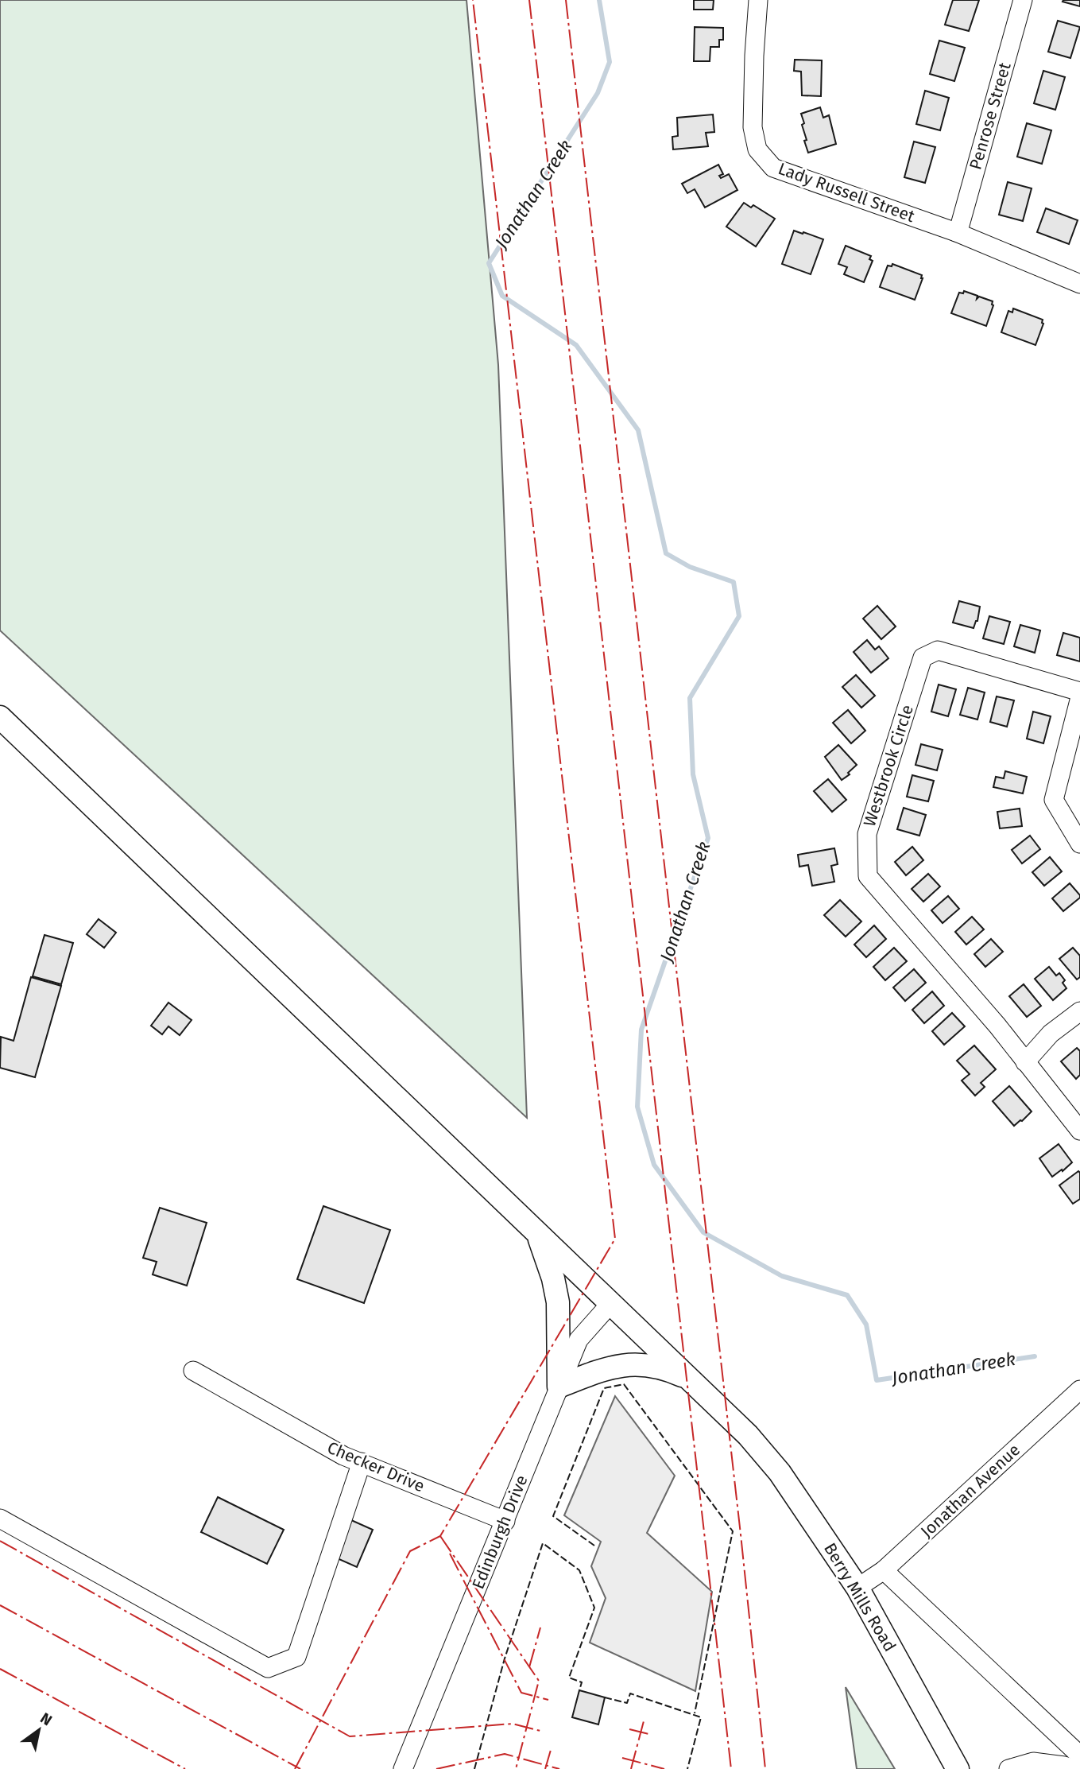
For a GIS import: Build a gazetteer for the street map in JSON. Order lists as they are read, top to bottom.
{
  "streets": {
    "main road": ["Berry Mills Road"],
    "street": [
      "Penrose Street",
      "Lady Russell Street",
      "Westbrook Circle",
      "Checker Drive",
      "Jonathan Avenue",
      "Edinburgh Drive"
    ]
  },
  "crossings": [
    ["Penrose Street", "Lady Russell Street"],
    ["Checker Drive", "Edinburgh Drive"],
    ["Jonathan Avenue", "Berry Mills Road"],
    ["Edinburgh Drive", "Berry Mills Road"]
  ],
  "water": ["Jonathan Creek"],
  "north": "top right"
}
